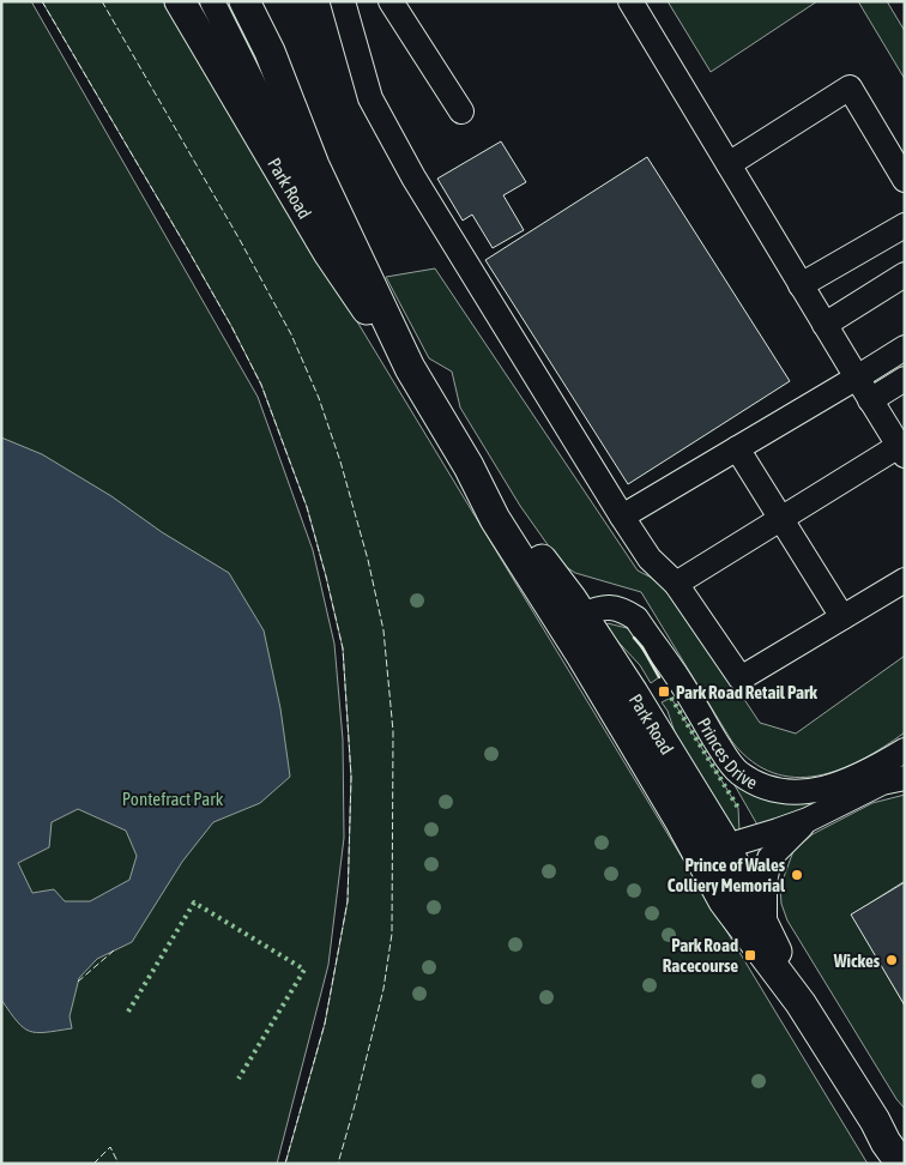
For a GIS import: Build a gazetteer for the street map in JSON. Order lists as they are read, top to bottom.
{
  "streets": {
    "main road": ["Park Road"],
    "street": ["Princes Drive"]
  },
  "crossings": [
    ["Park Road", "Princes Drive"]
  ],
  "parks": ["Pontefract Park"],
  "places": {
    "transit": ["Park Road Retail Park", "Park Road Racecourse"],
    "other": ["Prince of Wales Colliery Memorial", "Wickes"]
  }
}
